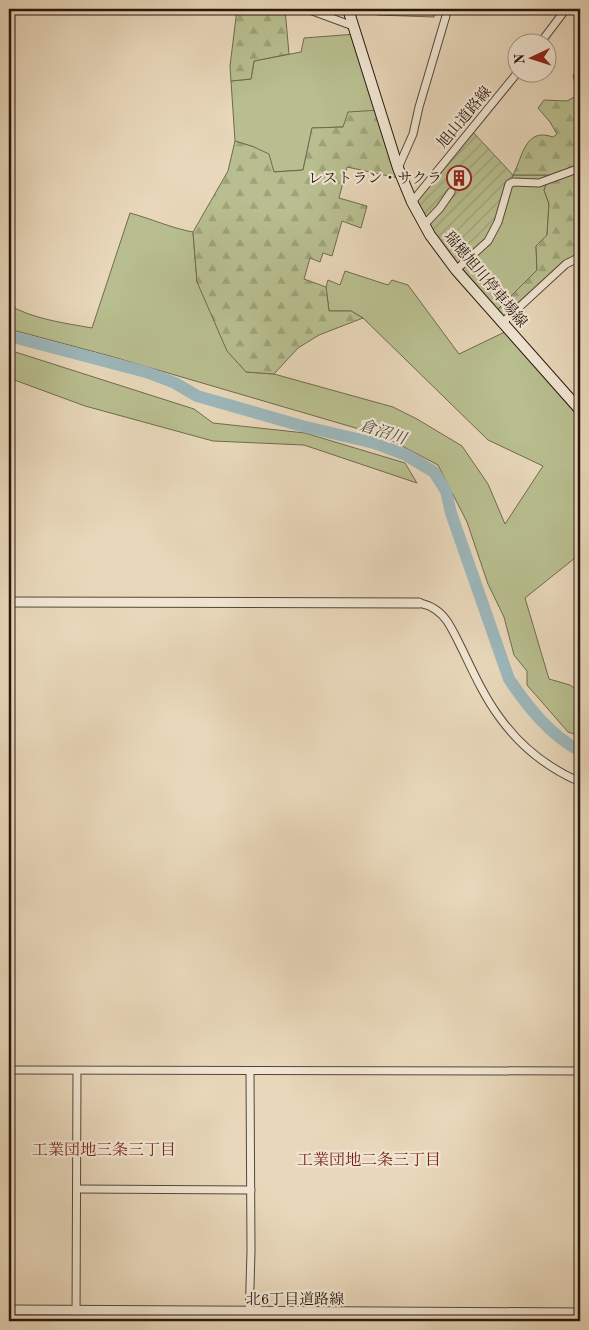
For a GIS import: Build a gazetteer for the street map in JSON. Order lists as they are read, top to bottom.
{
  "streets": {
    "main road": ["瑞穂旭川停車場線"],
    "street": ["旭山道路線", "北6丁目道路線"]
  },
  "crossings": [
    ["旭山道路線", "瑞穂旭川停車場線"]
  ],
  "districts": ["工業団地三条三丁目", "工業団地二条三丁目"],
  "water": ["倉沼川"],
  "places": {
    "building": ["レストラン・サクラ"]
  },
  "north": "left"
}
